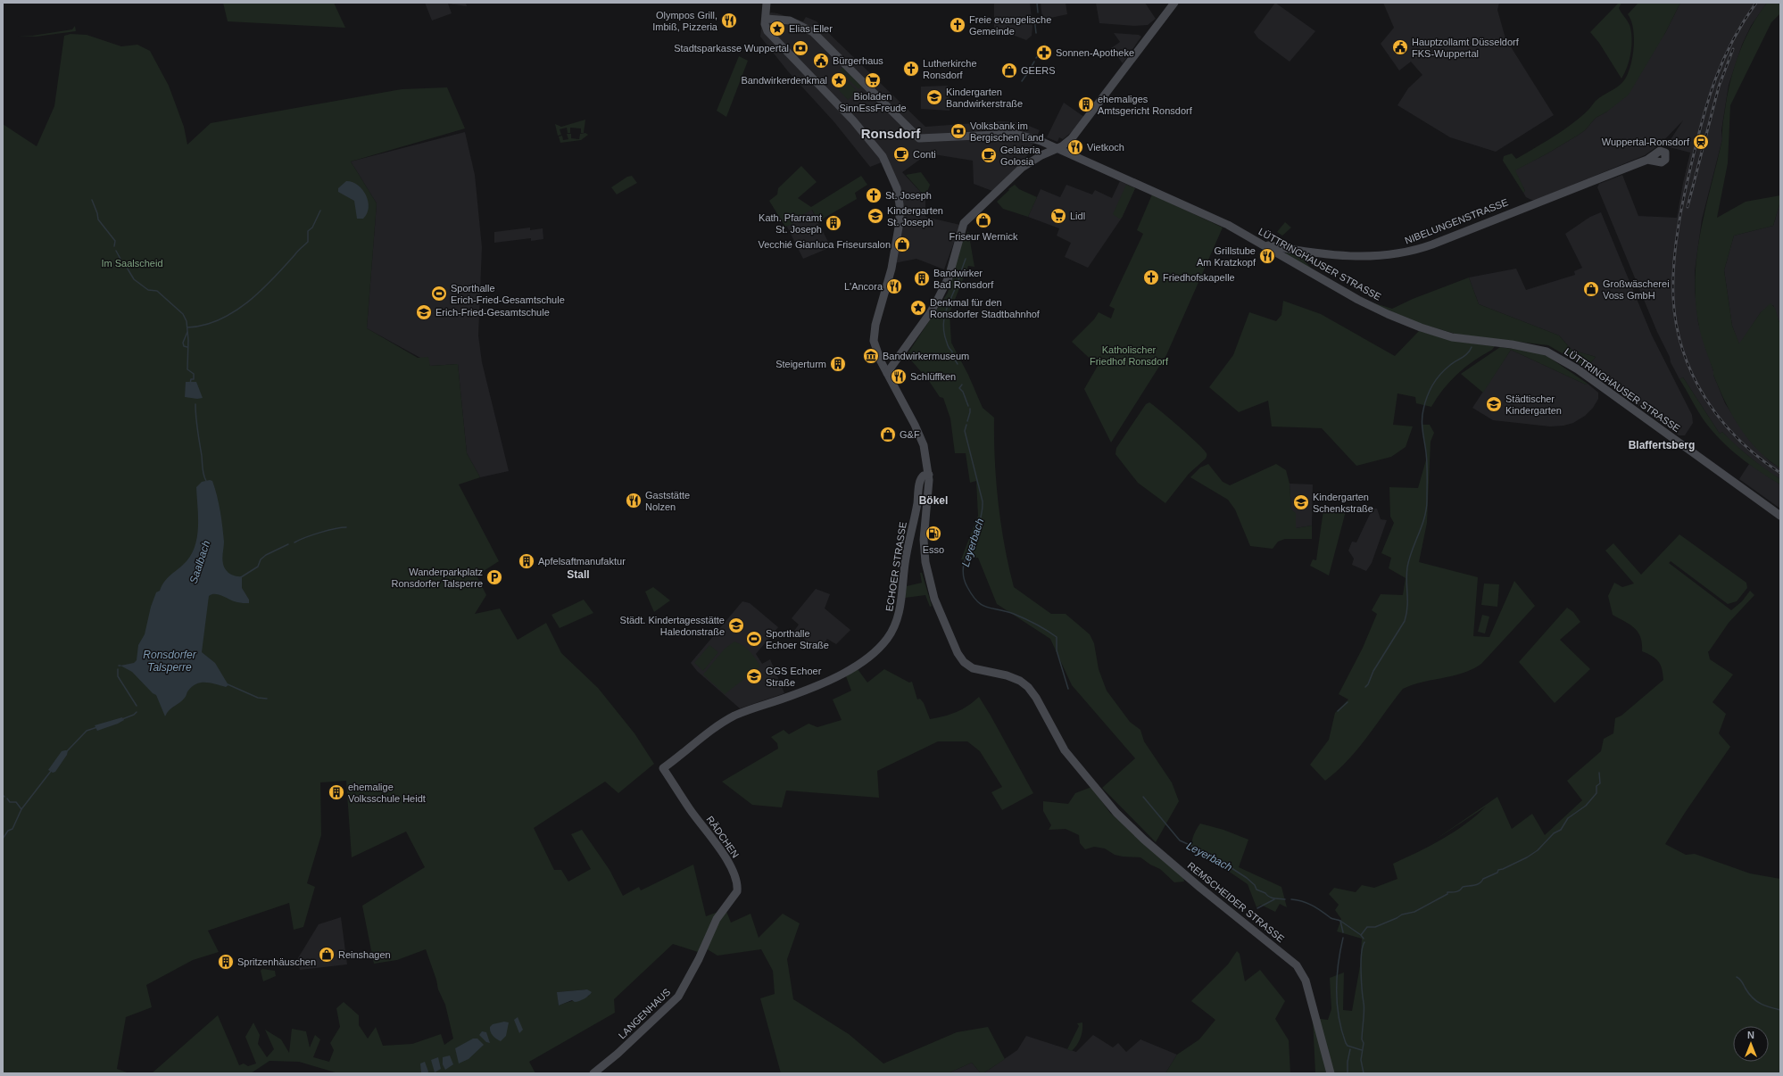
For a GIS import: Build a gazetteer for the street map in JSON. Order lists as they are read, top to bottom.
{
  "streets": {
    "main road": [
      "NIBELUNGENSTRASSE",
      "LÜTTRINGHAUSER STRASSE",
      "ECHOER STRASSE",
      "RÄDCHEN",
      "REMSCHEIDER STRASSE",
      "LANGENHAUS"
    ]
  },
  "crossings": [
    ["NIBELUNGENSTRASSE", "LÜTTRINGHAUSER STRASSE"],
    ["LÜTTRINGHAUSER STRASSE", "REMSCHEIDER STRASSE"],
    ["ECHOER STRASSE", "RÄDCHEN"],
    ["ECHOER STRASSE", "REMSCHEIDER STRASSE"],
    ["RÄDCHEN", "LANGENHAUS"]
  ],
  "districts": [
    "Ronsdorf",
    "Blaffertsberg",
    "Bökel",
    "Stall"
  ],
  "water": ["Leyerbach", "Saalbach", "Ronsdorfer Talsperre"],
  "parks": ["Im Saalscheid", "Katholischer Friedhof Ronsdorf"],
  "places": {
    "restaurant": [
      "Olympos Grill, Imbiß, Pizzeria",
      "Vietkoch",
      "Grillstube Am Kratzkopf",
      "L'Ancora",
      "Schlüffken",
      "Gaststätte Nolzen"
    ],
    "church": [
      "Freie evangelische Gemeinde",
      "Lutherkirche Ronsdorf",
      "St. Joseph",
      "Friedhofskapelle"
    ],
    "place": ["Elias Eller", "Bandwirkerdenkmal", "Denkmal für den Ronsdorfer Stadtbahnhof"],
    "public building": ["Hauptzollamt Düsseldorf FKS-Wuppertal", "Bürgerhaus"],
    "bank": ["Stadtsparkasse Wuppertal", "Volksbank im Bergischen Land"],
    "pharmacy": ["Sonnen-Apotheke"],
    "shop": [
      "GEERS",
      "Friseur Wernick",
      "Vecchié Gianluca Friseursalon",
      "Großwäscherei Voss GmbH",
      "G&F",
      "Reinshagen"
    ],
    "supermarket": ["Bioladen SinnEssFreude", "Lidl"],
    "school or university": [
      "Kindergarten Bandwirkerstraße",
      "Kindergarten St. Joseph",
      "Erich-Fried-Gesamtschule",
      "Städtischer Kindergarten",
      "Kindergarten Schenkstraße",
      "Städt. Kindertagesstätte Haledonstraße",
      "GGS Echoer Straße"
    ],
    "building": [
      "ehemaliges Amtsgericht Ronsdorf",
      "Kath. Pfarramt St. Joseph",
      "Bandwirker Bad Ronsdorf",
      "Steigerturm",
      "Apfelsaftmanufaktur",
      "ehemalige Volksschule Heidt",
      "Spritzenhäuschen"
    ],
    "station": ["Wuppertal-Ronsdorf"],
    "cafe": ["Conti", "Gelateria Golosia"],
    "sports": ["Sporthalle Erich-Fried-Gesamtschule", "Sporthalle Echoer Straße"],
    "museum": ["Bandwirkermuseum"],
    "fuel station": ["Esso"],
    "parking": ["Wanderparkplatz Ronsdorfer Talsperre"]
  },
  "north": "top"
}
